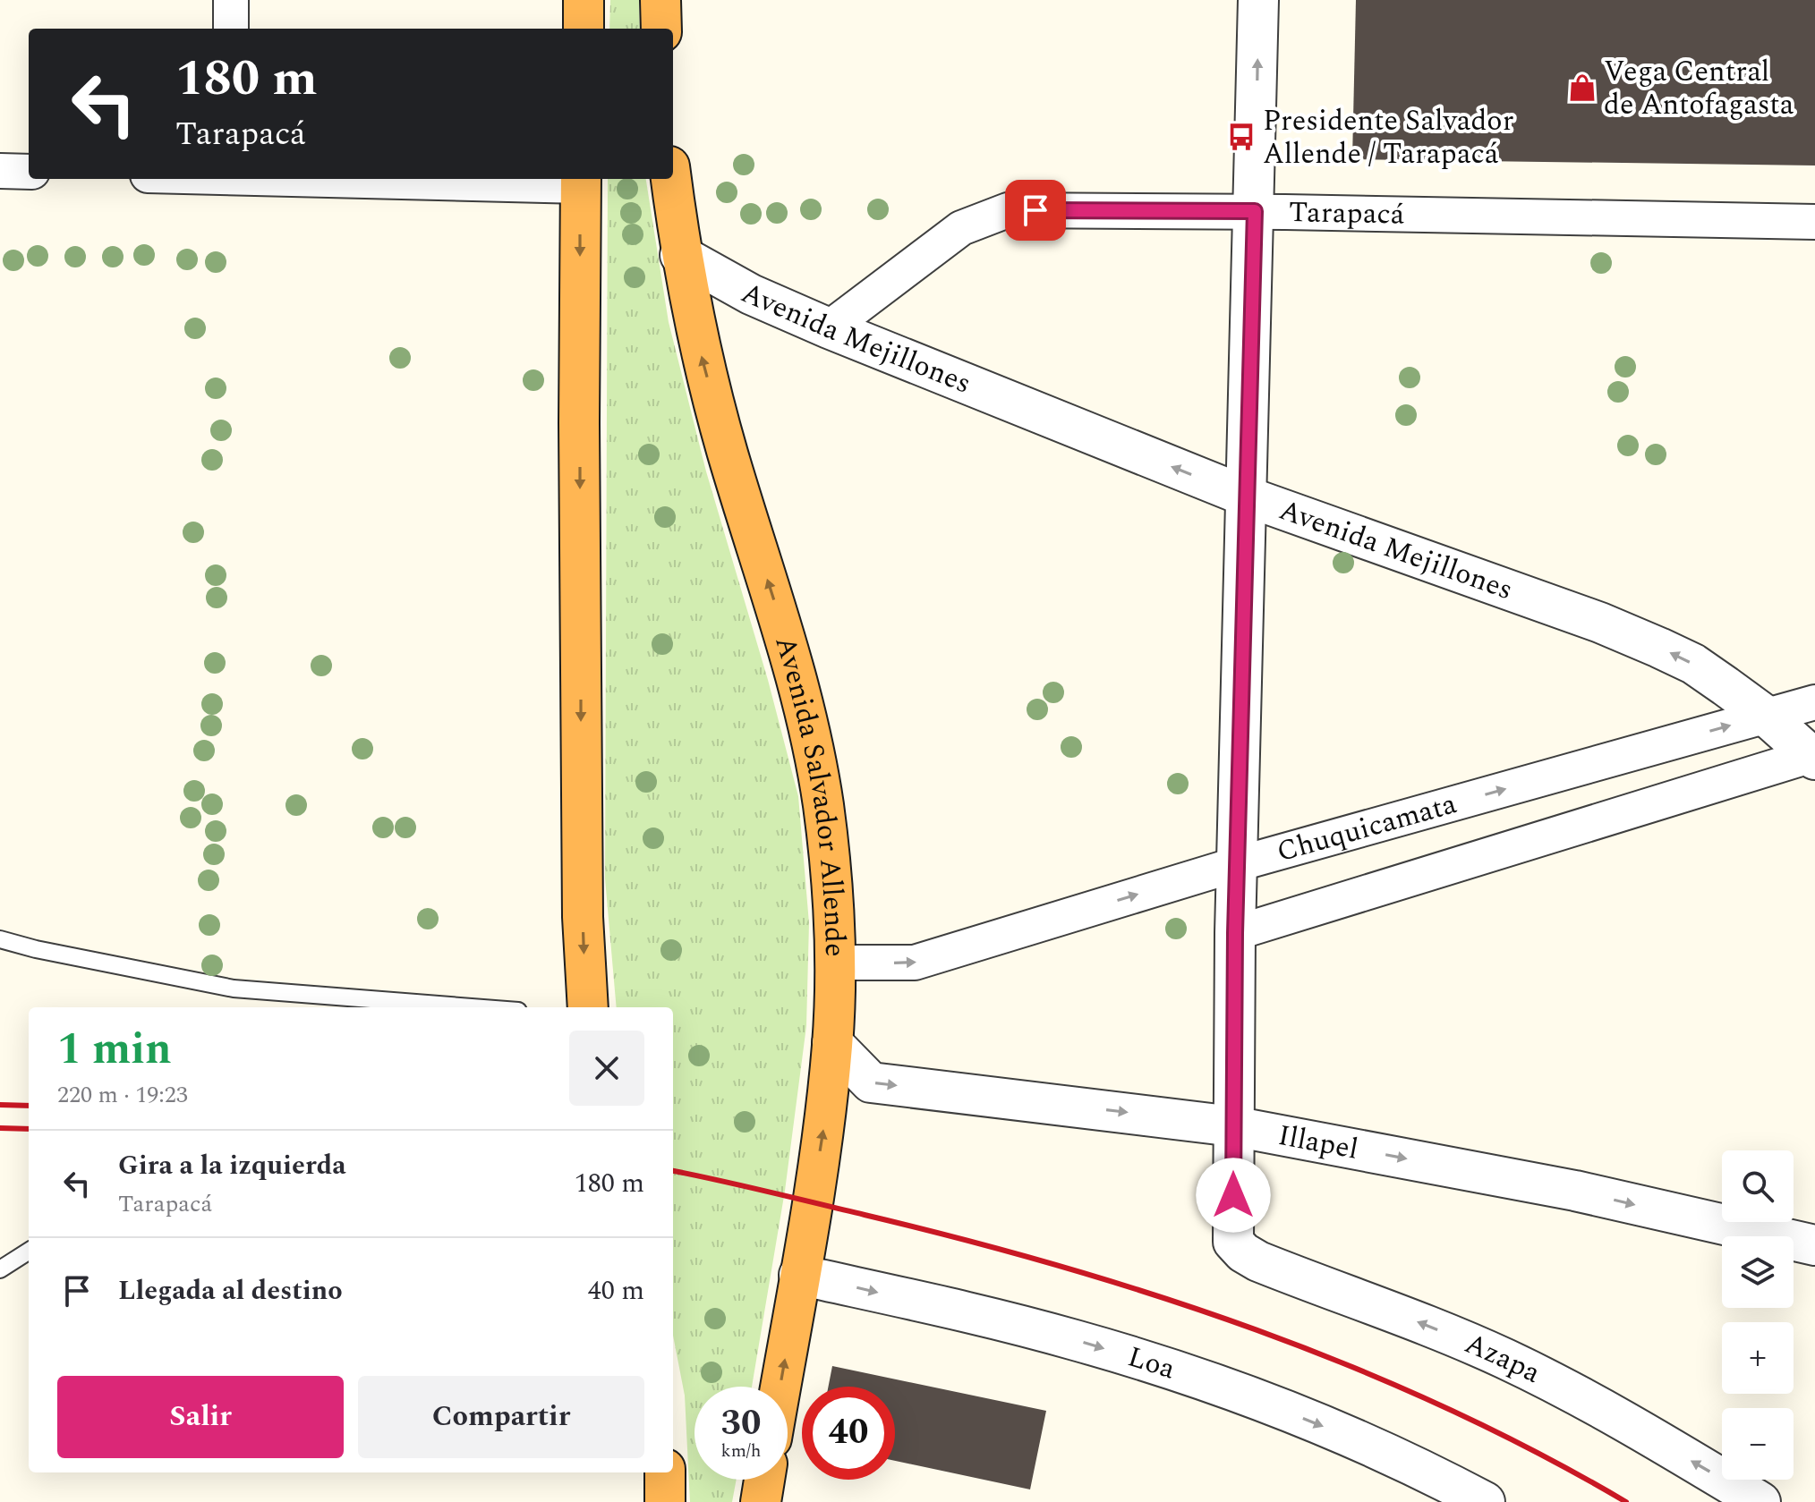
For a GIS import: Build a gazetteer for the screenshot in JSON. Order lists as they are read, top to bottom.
{
  "streets": {
    "highway": ["Avenida Salvador Allende"],
    "street": [
      "Tarapacá",
      "Avenida Mejillones",
      "Chuquicamata",
      "Illapel",
      "Azapa",
      "Loa"
    ]
  },
  "crossings": [
    ["Tarapacá", "Avenida Mejillones"],
    ["Avenida Mejillones", "Avenida Salvador Allende"],
    ["Avenida Mejillones", "Chuquicamata"],
    ["Avenida Salvador Allende", "Chuquicamata"],
    ["Avenida Salvador Allende", "Illapel"],
    ["Avenida Salvador Allende", "Loa"],
    ["Illapel", "Azapa"]
  ],
  "one_way": [
    "Avenida Mejillones",
    "Illapel",
    "Azapa",
    "Loa"
  ],
  "places": {
    "shop": ["Vega Central de Antofagasta"],
    "bus stop": ["Presidente Salvador Allende / Tarapacá"]
  },
  "page": {
    "turn": ["180 m", "Tarapacá"],
    "heading": ["1 min", "220 m · 19:23"],
    "list": [
      {
        "name": "Gira a la izquierda",
        "note": "Tarapacá",
        "value": "180 m"
      },
      {
        "name": "Llegada al destino",
        "value": "40 m"
      }
    ],
    "map_buttons": ["+", "−"],
    "buttons": ["Salir", "Compartir"],
    "speed": "30 km/h",
    "limit": "40"
  }
}
